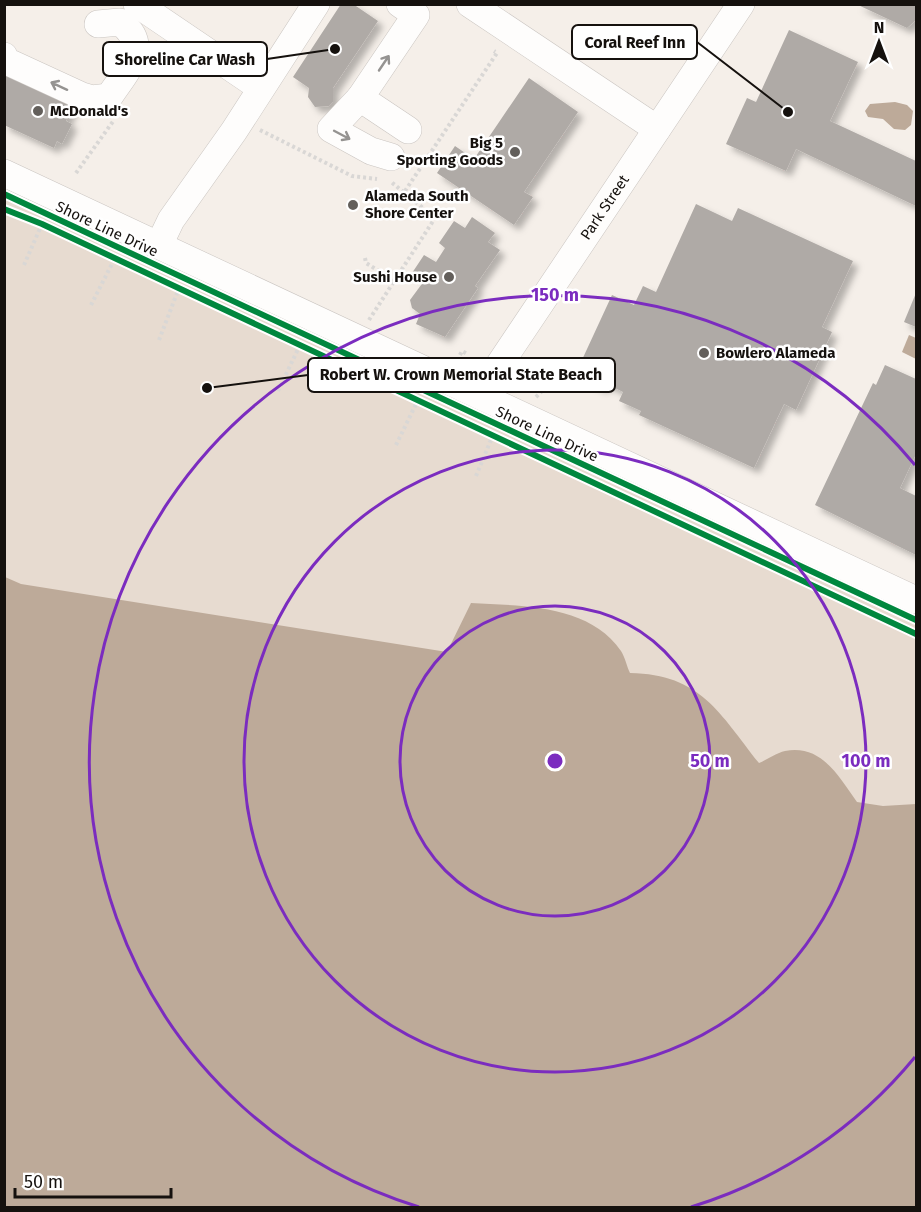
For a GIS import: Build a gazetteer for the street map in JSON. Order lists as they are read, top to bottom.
{
  "streets": {
    "street": ["Park Street", "Shore Line Drive"]
  },
  "crossings": [
    ["Park Street", "Shore Line Drive"]
  ],
  "places": [
    "Shoreline Car Wash",
    "McDonald's",
    "Coral Reef Inn",
    "Big 5 Sporting Goods",
    "Alameda South Shore Center",
    "Sushi House",
    "Bowlero Alameda",
    "Robert W. Crown Memorial State Beach"
  ],
  "scale_bar": "50 m",
  "north": "top",
  "rings": ["150 m", "50 m", "100 m"]
}
